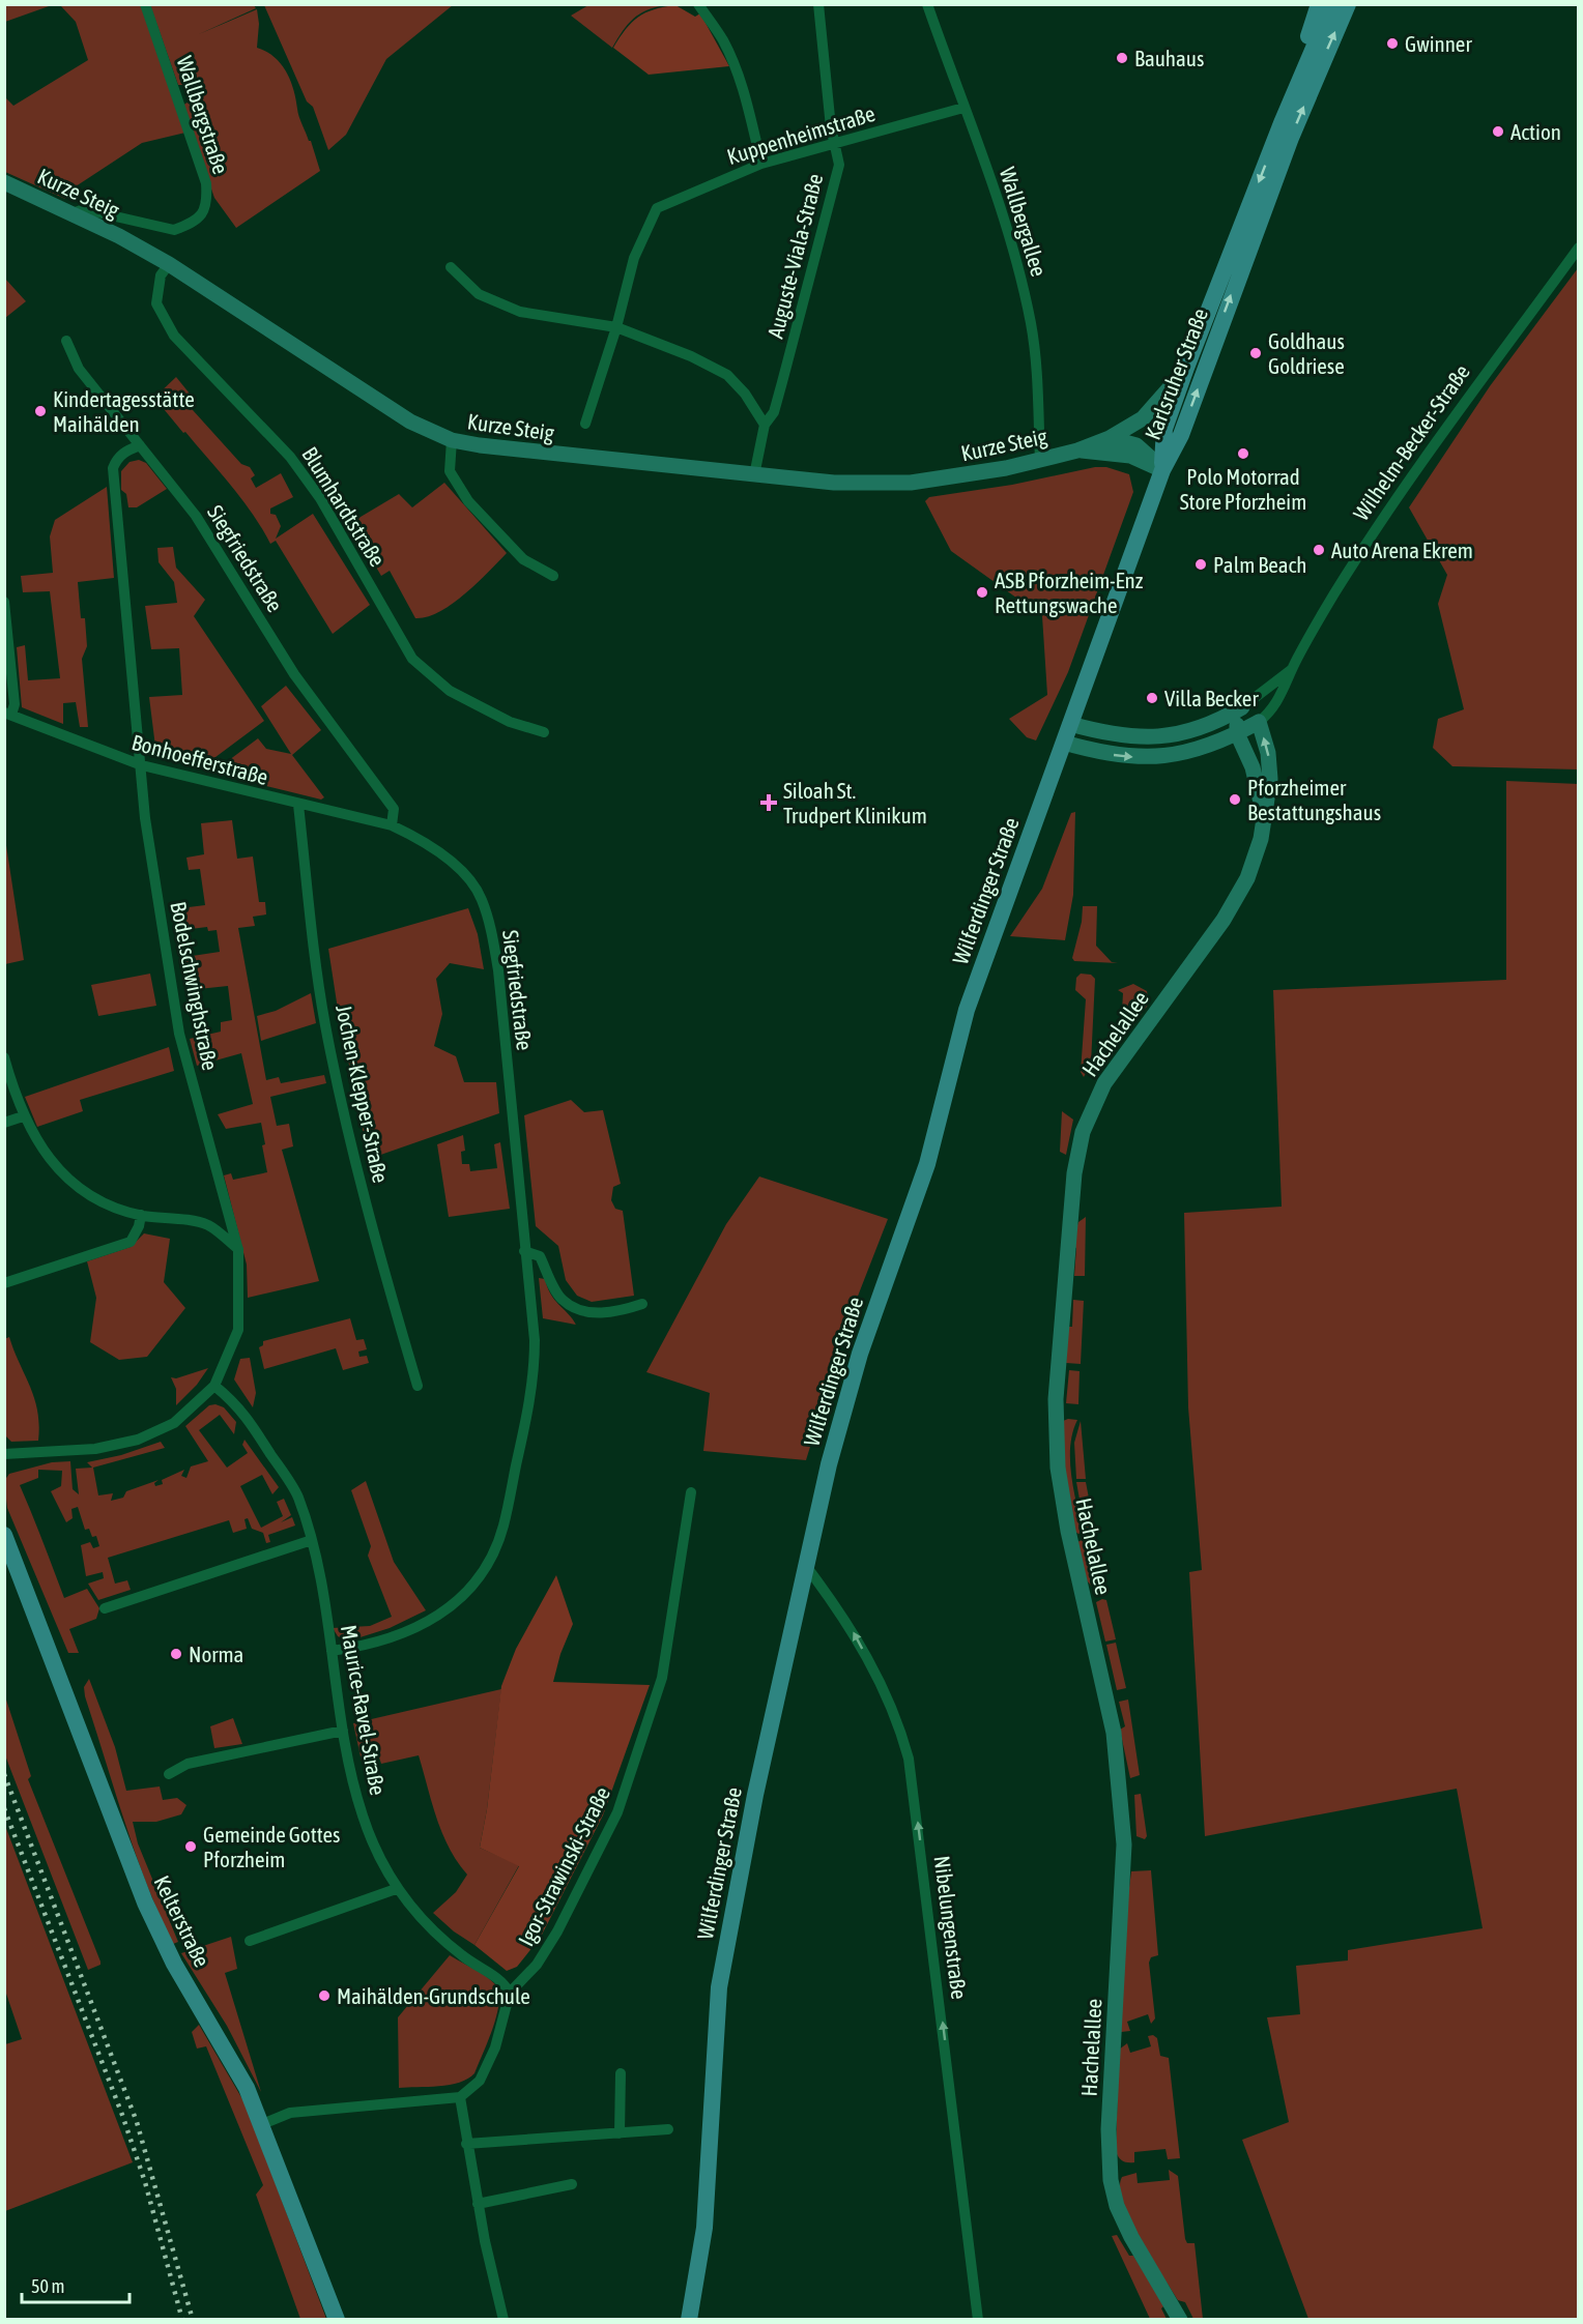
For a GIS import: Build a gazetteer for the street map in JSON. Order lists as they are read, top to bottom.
{
  "streets": {
    "main road": ["Karlsruher Straße", "Wilferdinger Straße", "Kelterstraße"],
    "street": [
      "Wallbergstraße",
      "Kuppenheimstraße",
      "Kurze Steig",
      "Wallbergallee",
      "Auguste-Viala-Straße",
      "Wilhelm-Becker-Straße",
      "Blumhardtstraße",
      "Siegfriedstraße",
      "Bonhoefferstraße",
      "Bodelschwinghstraße",
      "Hachelallee",
      "Jochen-Klepper-Straße",
      "Maurice-Ravel-Straße",
      "Igor-Strawinski-Straße",
      "Nibelungenstraße"
    ]
  },
  "crossings": [
    ["Wallbergstraße", "Kurze Steig"],
    ["Kuppenheimstraße", "Wallbergallee"],
    ["Kuppenheimstraße", "Auguste-Viala-Straße"],
    ["Kurze Steig", "Wallbergallee"],
    ["Kurze Steig", "Auguste-Viala-Straße"],
    ["Kurze Steig", "Karlsruher Straße"],
    ["Kurze Steig", "Blumhardtstraße"],
    ["Kurze Steig", "Wilferdinger Straße"],
    ["Karlsruher Straße", "Wilferdinger Straße"],
    ["Wilhelm-Becker-Straße", "Wilferdinger Straße"],
    ["Wilhelm-Becker-Straße", "Hachelallee"],
    ["Siegfriedstraße", "Bonhoefferstraße"],
    ["Siegfriedstraße", "Bodelschwinghstraße"],
    ["Siegfriedstraße", "Maurice-Ravel-Straße"],
    ["Bonhoefferstraße", "Bodelschwinghstraße"],
    ["Bonhoefferstraße", "Jochen-Klepper-Straße"],
    ["Wilferdinger Straße", "Nibelungenstraße"],
    ["Bodelschwinghstraße", "Maurice-Ravel-Straße"],
    ["Maurice-Ravel-Straße", "Igor-Strawinski-Straße"]
  ],
  "one_way": ["Nibelungenstraße"],
  "places": {
    "other": [
      "Gwinner",
      "Bauhaus",
      "Action",
      "Goldhaus Goldriese",
      "Kindertagesstätte Maihälden",
      "Polo Motorrad Store Pforzheim",
      "Auto Arena Ekrem",
      "Palm Beach",
      "ASB Pforzheim-Enz Rettungswache",
      "Villa Becker",
      "Pforzheimer Bestattungshaus",
      "Norma",
      "Gemeinde Gottes Pforzheim",
      "Maihälden-Grundschule"
    ],
    "health": ["Siloah St. Trudpert Klinikum"]
  },
  "scale_bar": "50 m"
}
